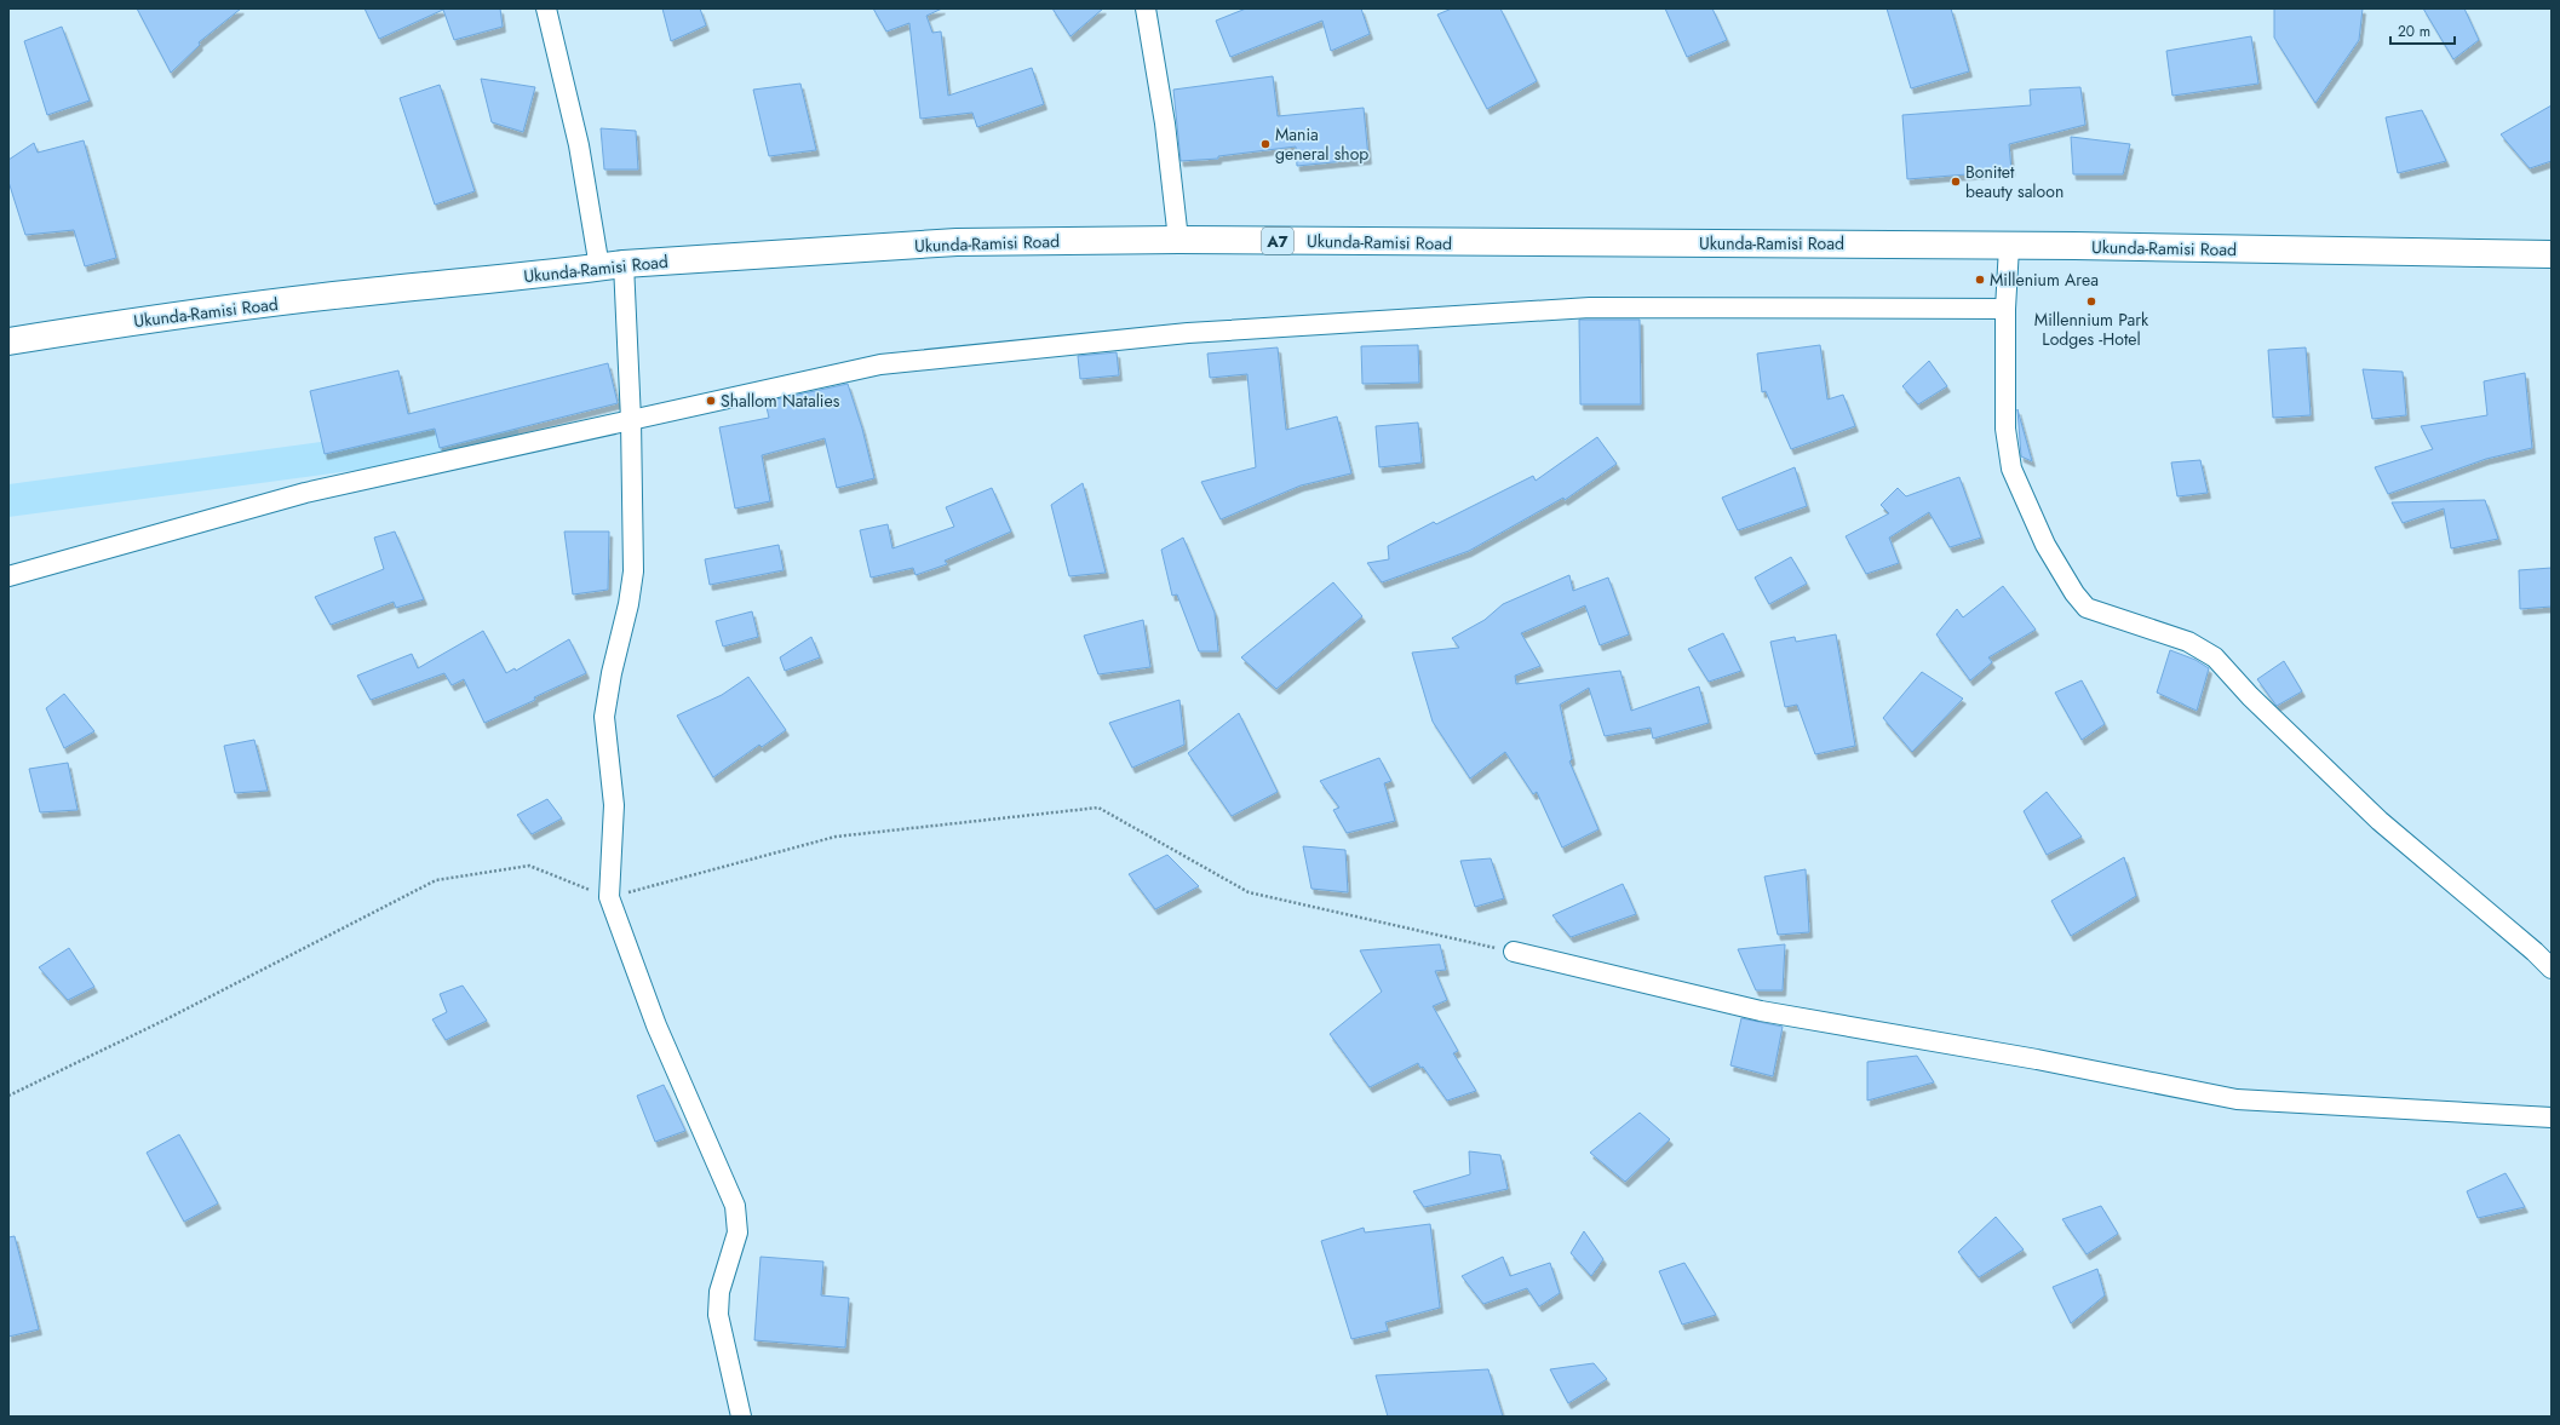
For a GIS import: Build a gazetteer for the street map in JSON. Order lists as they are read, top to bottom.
{
  "streets": {
    "highway": ["A7", "Ukunda-Ramisi Road"]
  },
  "places": [
    "Mania general shop",
    "Bonitet beauty saloon",
    "Millenium Area",
    "Millennium Park Lodges -Hotel",
    "Shallom Natalies"
  ],
  "scale_bar": "20 m"
}
